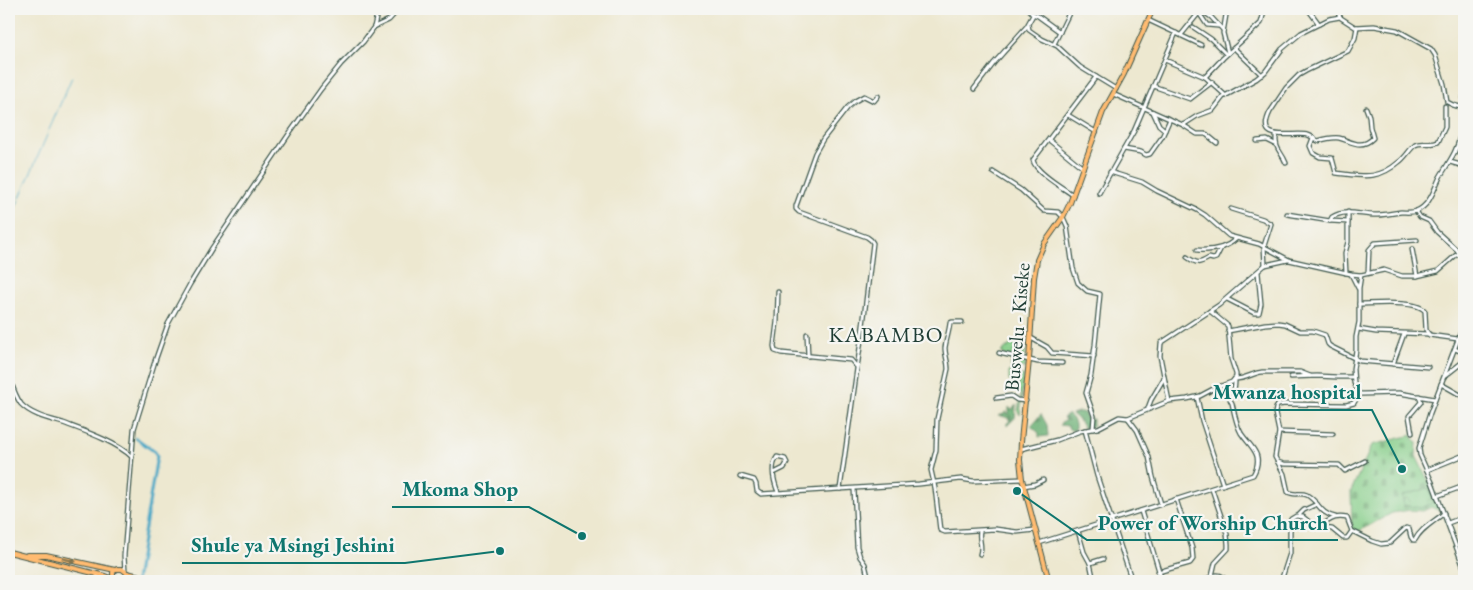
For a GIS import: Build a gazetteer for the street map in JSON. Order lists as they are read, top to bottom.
{
  "streets": {
    "main road": ["Buswelu - Kiseke"]
  },
  "districts": ["KABAMBO"],
  "places": [
    "Mwanza hospital",
    "Power of Worship Church",
    "Mkoma Shop",
    "Shule ya Msingi Jeshini"
  ]
}
